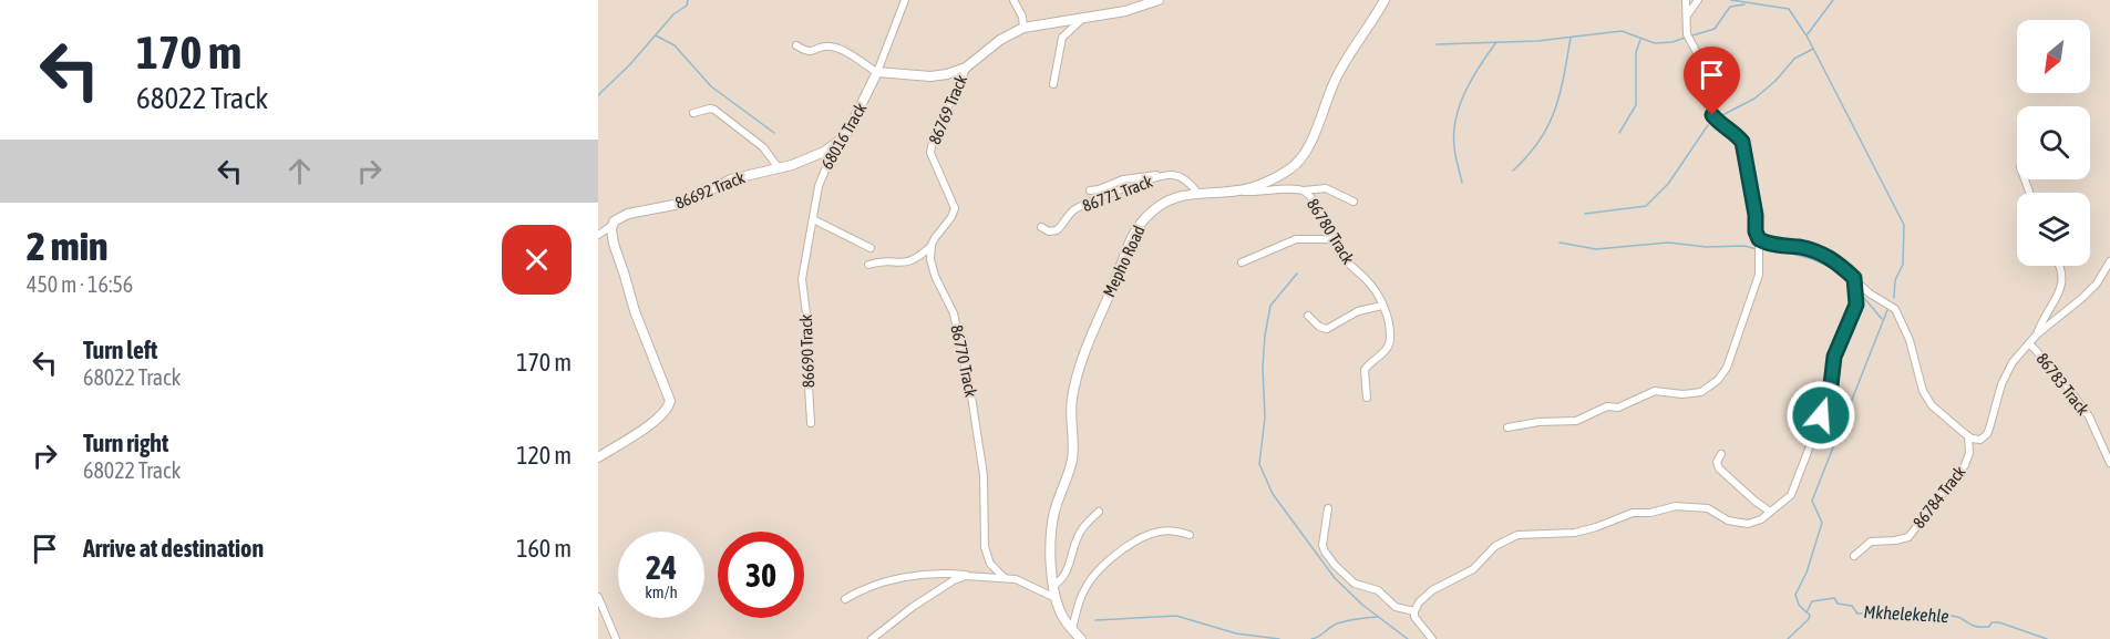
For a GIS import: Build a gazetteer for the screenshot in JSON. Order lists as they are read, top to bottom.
{
  "streets": {
    "street": [
      "86769 Track",
      "68016 Track",
      "86692 Track",
      "86771 Track",
      "86780 Track",
      "Mepho Road",
      "86690 Track",
      "86770 Track",
      "86783 Track",
      "86784 Track"
    ]
  },
  "crossings": [
    ["86769 Track", "86770 Track"],
    ["68016 Track", "86692 Track"],
    ["68016 Track", "86690 Track"],
    ["86771 Track", "Mepho Road"],
    ["86780 Track", "Mepho Road"]
  ],
  "water": ["Mkhelekehle"],
  "north": "bottom left",
  "page": {
    "turn": ["170 m", "68022 Track"],
    "heading": ["2 min", "450 m · 16:56"],
    "list": [
      {
        "name": "Turn left",
        "note": "68022 Track",
        "value": "170 m"
      },
      {
        "name": "Turn right",
        "note": "68022 Track",
        "value": "120 m"
      },
      {
        "name": "Arrive at destination",
        "value": "160 m"
      }
    ],
    "speed": "24 km/h",
    "limit": "30"
  }
}
